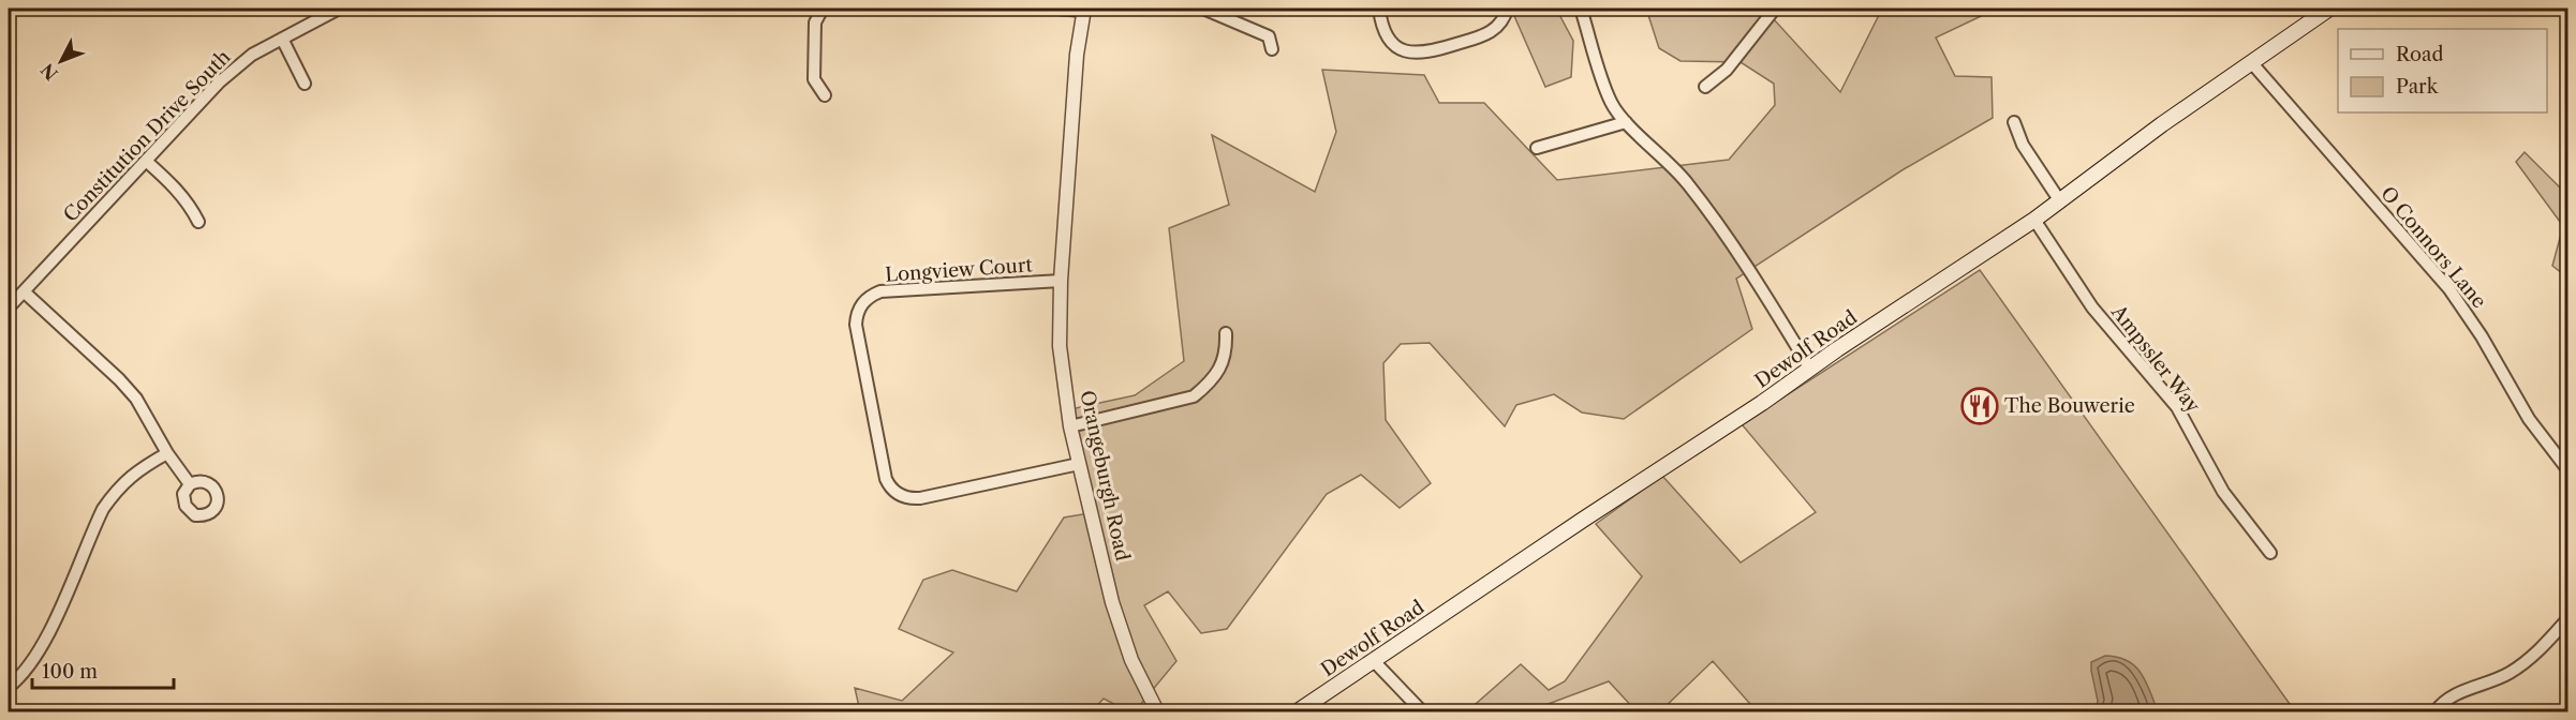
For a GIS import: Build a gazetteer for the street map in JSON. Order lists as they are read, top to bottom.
{
  "streets": {
    "main road": ["Dewolf Road"],
    "street": [
      "Constitution Drive South",
      "O Connors Lane",
      "Longview Court",
      "Ampssler Way",
      "Orangeburgh Road"
    ]
  },
  "crossings": [
    ["O Connors Lane", "Dewolf Road"],
    ["Longview Court", "Orangeburgh Road"],
    ["Dewolf Road", "Ampssler Way"]
  ],
  "places": {
    "restaurant": ["The Bouwerie"]
  },
  "legend": ["Road", "Park"],
  "scale_bar": "100 m",
  "north": "bottom left"
}
